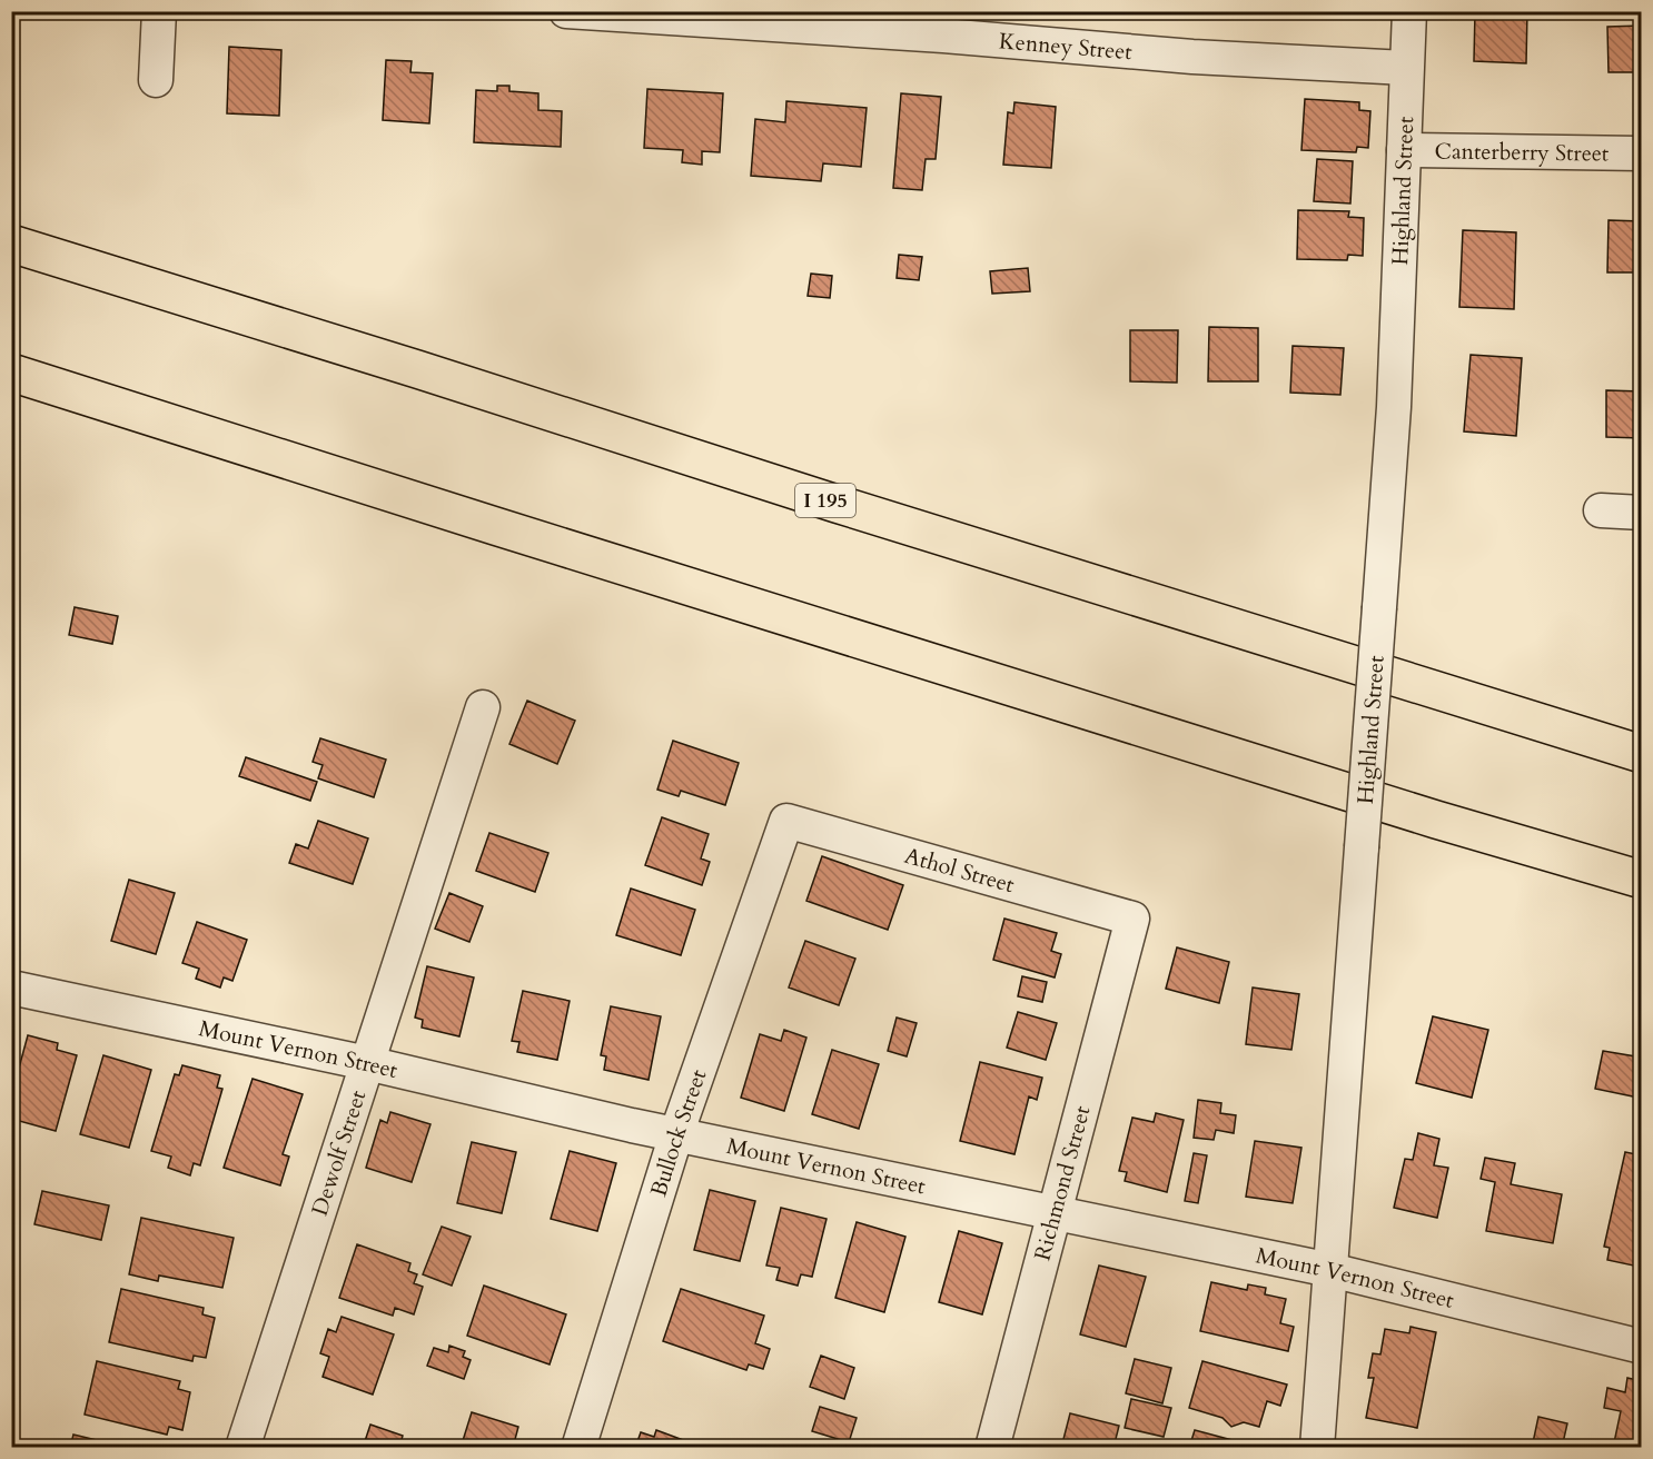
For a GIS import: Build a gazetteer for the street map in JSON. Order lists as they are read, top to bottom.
{
  "streets": {
    "highway": ["I 195"],
    "street": [
      "Kenney Street",
      "Canterberry Street",
      "Highland Street",
      "Athol Street",
      "Mount Vernon Street",
      "Bullock Street",
      "Dewolf Street",
      "Richmond Street"
    ]
  },
  "crossings": [
    ["Kenney Street", "Highland Street"],
    ["Canterberry Street", "Highland Street"],
    ["Highland Street", "Mount Vernon Street"],
    ["Athol Street", "Bullock Street"],
    ["Athol Street", "Richmond Street"],
    ["Mount Vernon Street", "Bullock Street"],
    ["Mount Vernon Street", "Dewolf Street"],
    ["Mount Vernon Street", "Richmond Street"]
  ]
}
